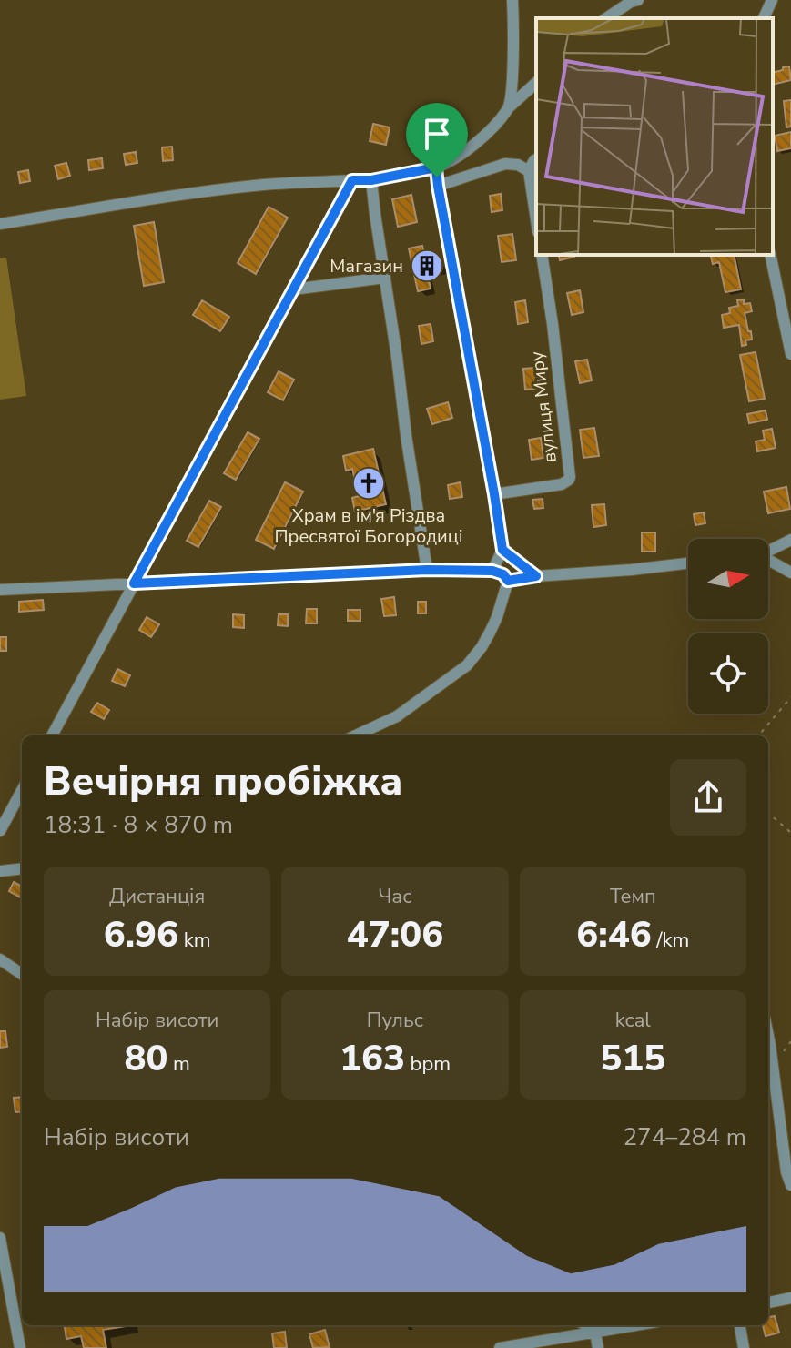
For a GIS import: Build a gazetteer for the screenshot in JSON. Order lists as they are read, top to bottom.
{
  "streets": {
    "street": ["вулиця Миру"]
  },
  "places": {
    "building": ["Магазин"],
    "church": ["Храм в ім'я Різдва Пресвятої Богородиці"]
  },
  "north": "right",
  "page": {
    "heading": ["Вечірня пробіжка", "18:31 · 8 × 870 m"],
    "stats": [
      ["Дистанція", "6.96 km"],
      ["Час", "47:06"],
      ["Темп", "6:46 /km"],
      ["Набір висоти", "80 m"],
      ["Пульс", "163 bpm"],
      ["kcal", "515"]
    ],
    "chart": ["Набір висоти", "274–284 m"]
  }
}
